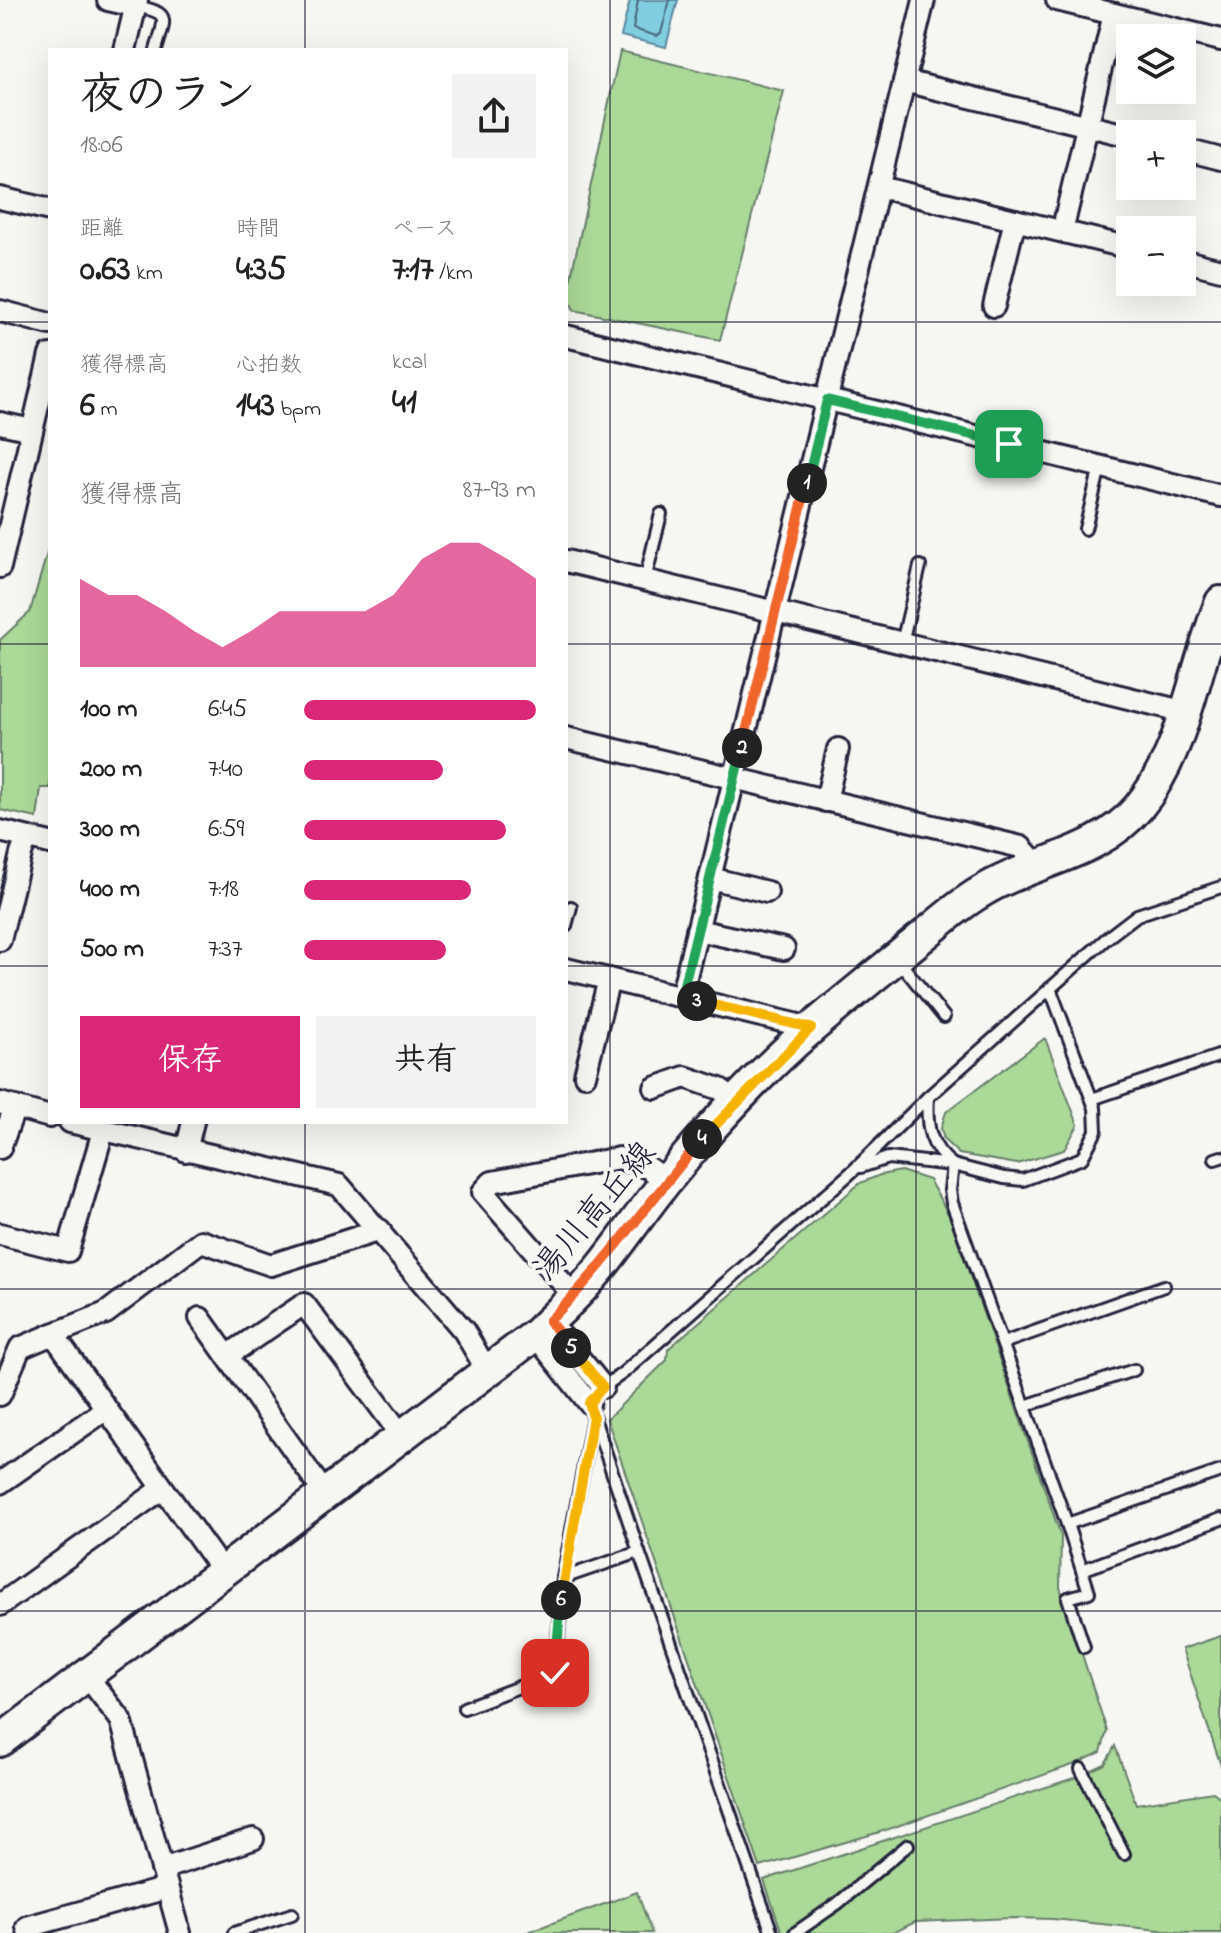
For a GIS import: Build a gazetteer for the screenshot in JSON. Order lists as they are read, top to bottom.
{
  "streets": {
    "street": ["湯川高丘線"]
  },
  "page": {
    "map_buttons": ["+", "−"],
    "heading": ["夜のラン", "18:06"],
    "stats": [
      ["距離", "0.63 km"],
      ["時間", "4:35"],
      ["ペース", "7:17 /km"],
      ["獲得標高", "6 m"],
      ["心拍数", "143 bpm"],
      ["kcal", "41"]
    ],
    "chart": ["獲得標高", "87–93 m"],
    "pins": [
      "1",
      "2",
      "3",
      "4",
      "5",
      "6"
    ],
    "list": [
      {
        "name": "100 m",
        "note": "6:45"
      },
      {
        "name": "200 m",
        "note": "7:40"
      },
      {
        "name": "300 m",
        "note": "6:59"
      },
      {
        "name": "400 m",
        "note": "7:18"
      },
      {
        "name": "500 m",
        "note": "7:37"
      }
    ],
    "buttons": ["保存", "共有"]
  }
}
